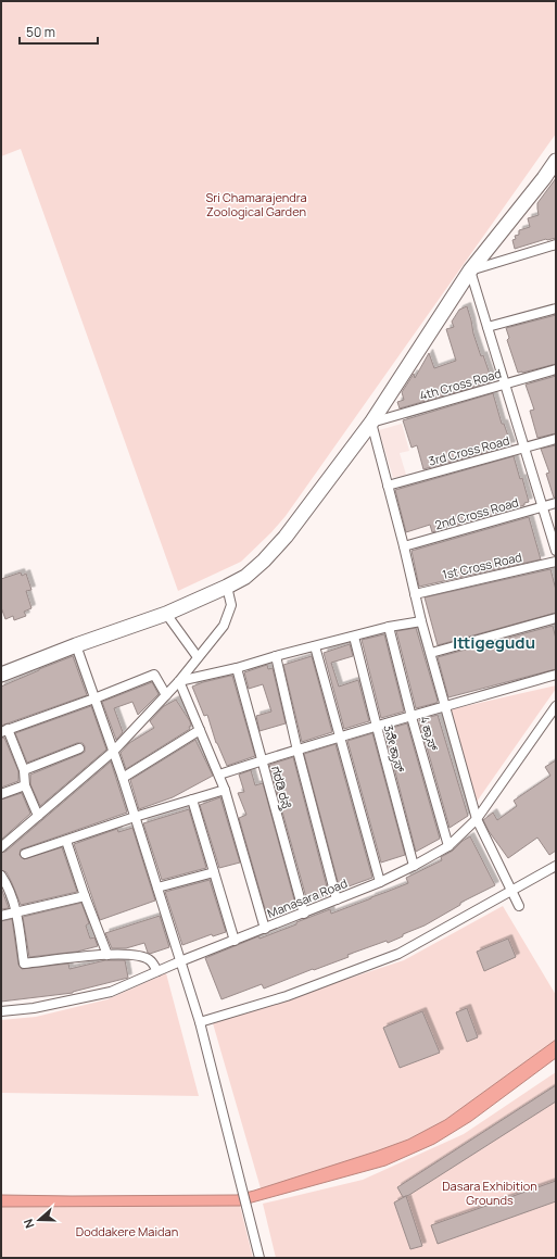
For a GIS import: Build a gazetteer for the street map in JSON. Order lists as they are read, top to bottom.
{
  "streets": {
    "street": [
      "4th Cross Road",
      "3rd Cross Road",
      "2nd Cross Road",
      "1st Cross Road",
      "4 ಕ್ರಾಸ್",
      "3ನೆೇ ಕ್ರಾಸ್",
      "ಗರಡಿ ರಸ್ತೆ",
      "Manasara Road"
    ]
  },
  "crossings": [
    ["4 ಕ್ರಾಸ್", "Manasara Road"],
    ["3ನೆೇ ಕ್ರಾಸ್", "Manasara Road"],
    ["ಗರಡಿ ರಸ್ತೆ", "Manasara Road"]
  ],
  "districts": ["Ittigegudu"],
  "parks": ["Sri Chamarajendra Zoological Garden", "Dasara Exhibition Grounds", "Doddakere Maidan"],
  "scale_bar": "50 m",
  "north": "left"
}
